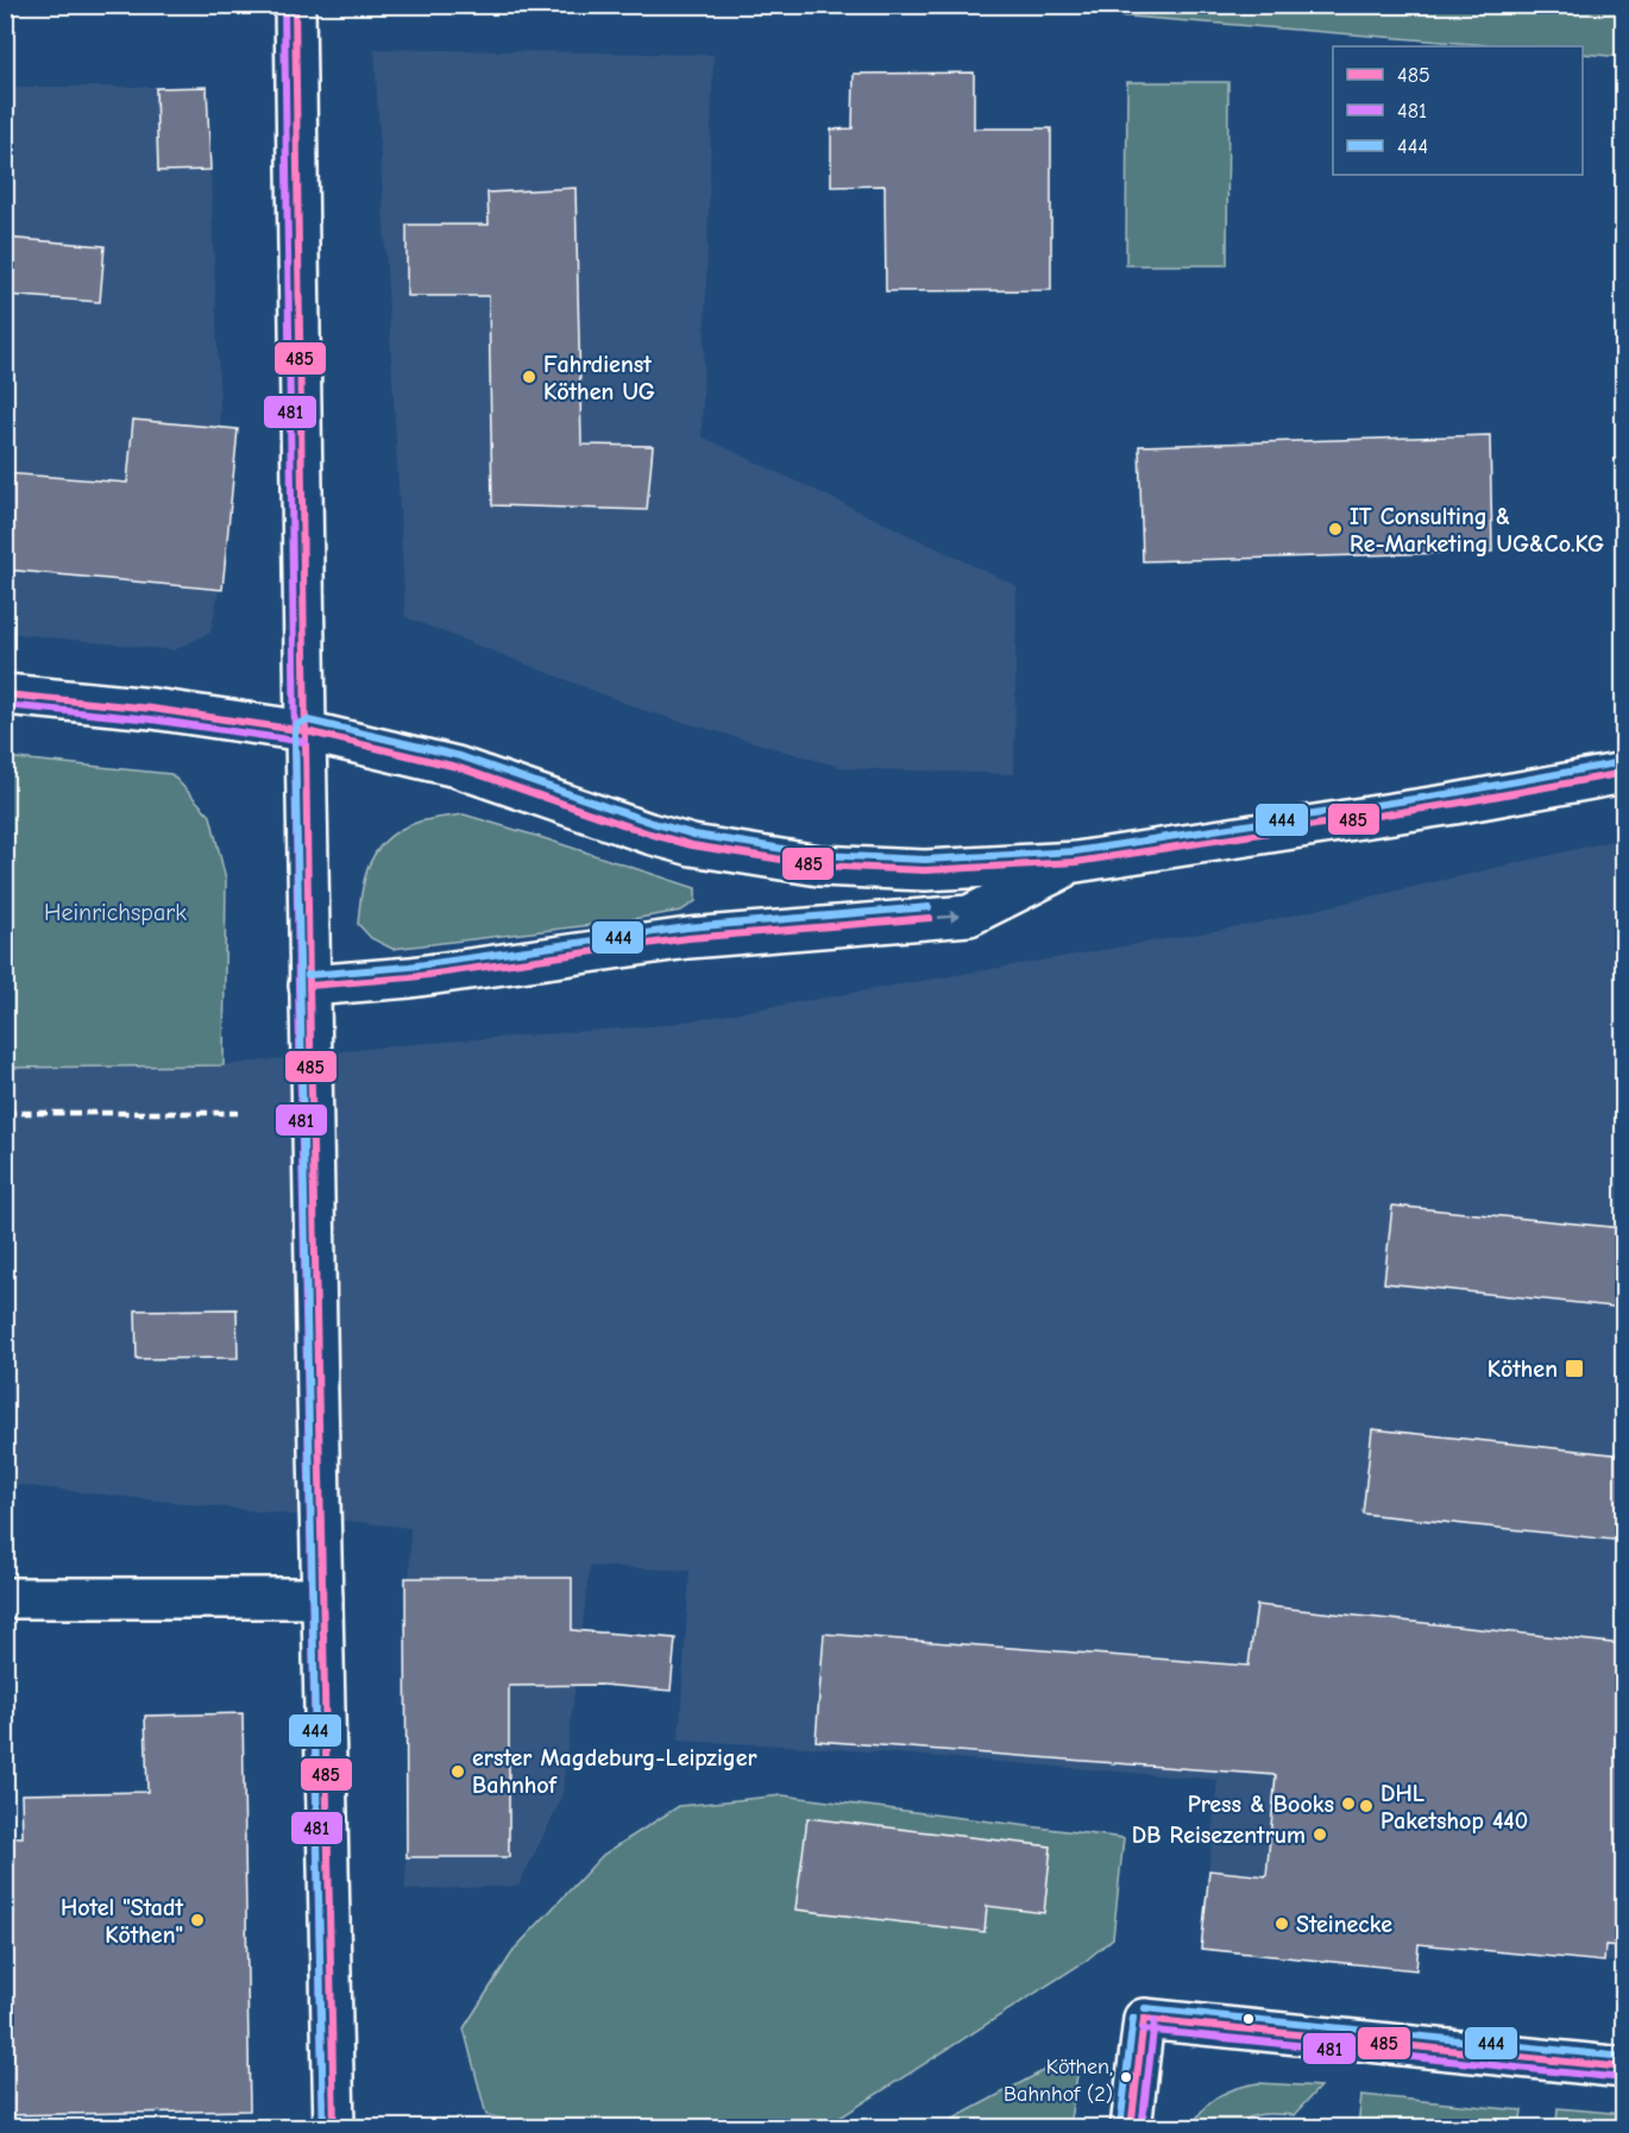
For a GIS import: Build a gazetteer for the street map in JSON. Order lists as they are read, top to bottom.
{
  "parks": ["Heinrichspark"],
  "places": {
    "other": [
      "Fahrdienst Köthen UG",
      "IT Consulting & Re-Marketing UG&Co.KG",
      "erster Magdeburg-Leipziger Bahnhof",
      "Press & Books",
      "DHL Paketshop 440",
      "DB Reisezentrum",
      "Hotel \"Stadt Köthen\"",
      "Steinecke",
      "Köthen, Bahnhof (2)"
    ],
    "transit": ["Köthen"]
  },
  "lines": ["transit line 485", "transit line 481", "transit line 444"],
  "legend": ["485", "481", "444"]
}
